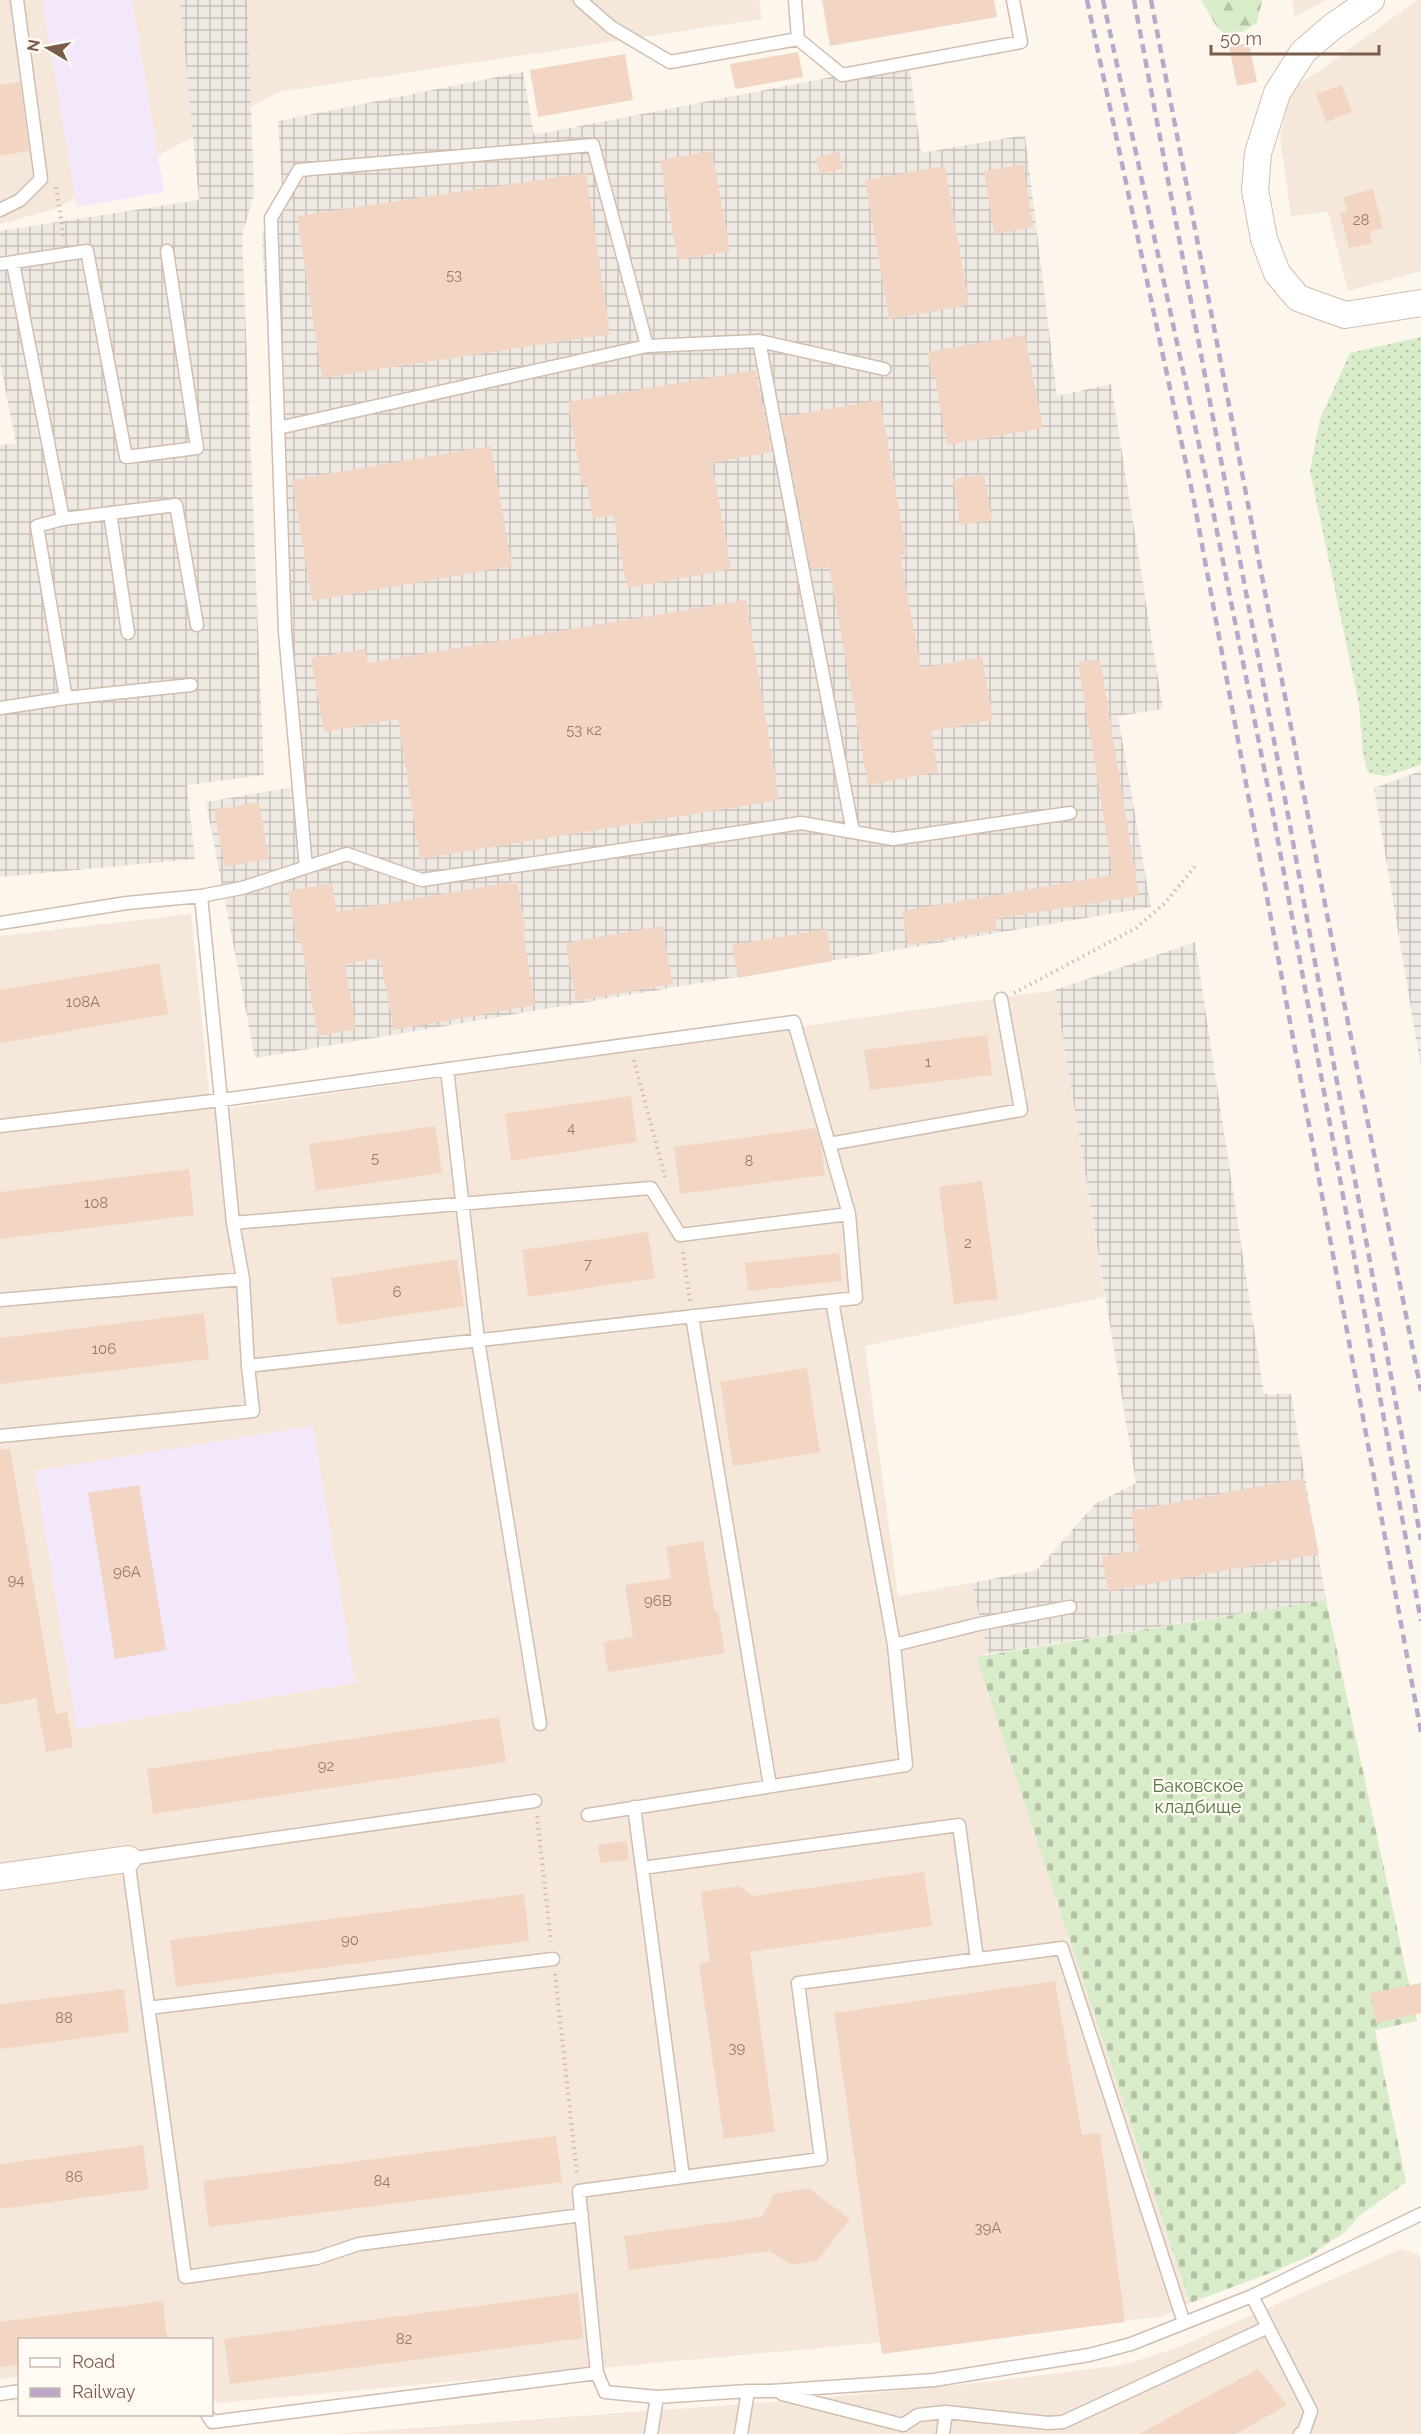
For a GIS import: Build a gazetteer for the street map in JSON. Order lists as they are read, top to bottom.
{
  "parks": ["Баковское кладбище"],
  "house_numbers": [
    "28",
    "53",
    "53 к2",
    "108А",
    "1",
    "4",
    "5",
    "8",
    "108",
    "2",
    "7",
    "6",
    "106",
    "96А",
    "94",
    "96В",
    "92",
    "90",
    "88",
    "39",
    "86",
    "84",
    "39А",
    "82"
  ],
  "legend": ["Road", "Railway"],
  "scale_bar": "50 m",
  "north": "left"
}
